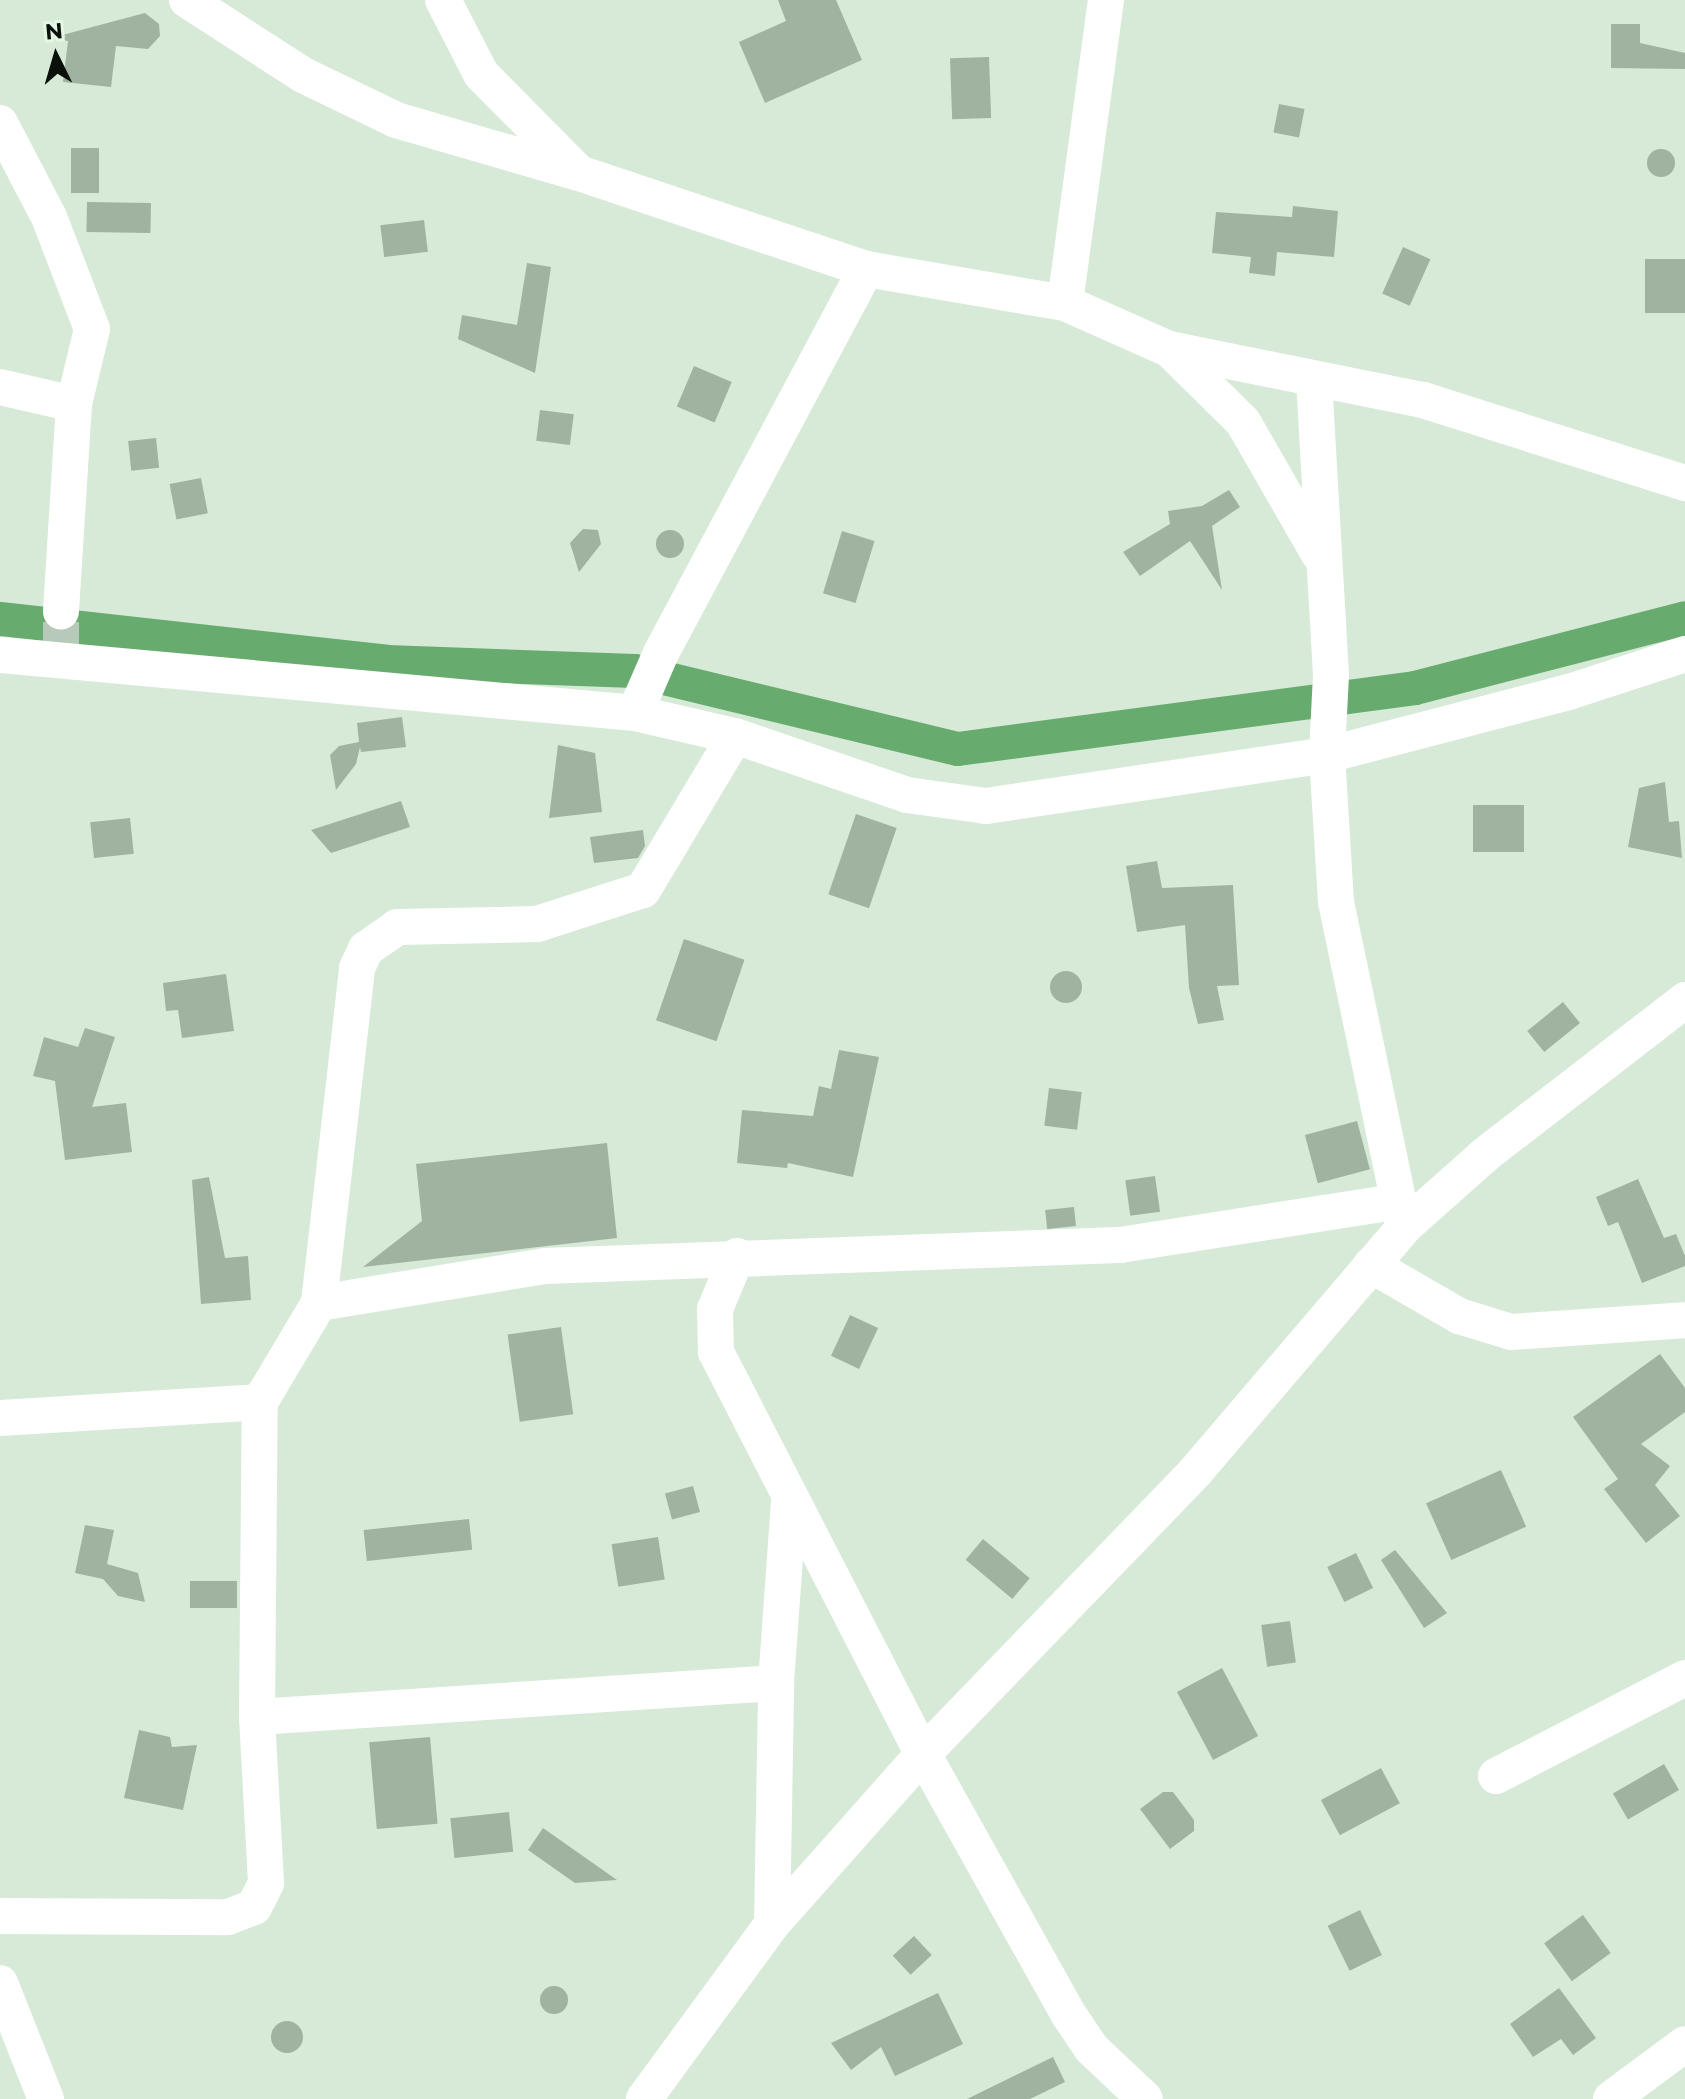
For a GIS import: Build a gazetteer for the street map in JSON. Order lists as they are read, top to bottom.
{
  "north": "top"
}
